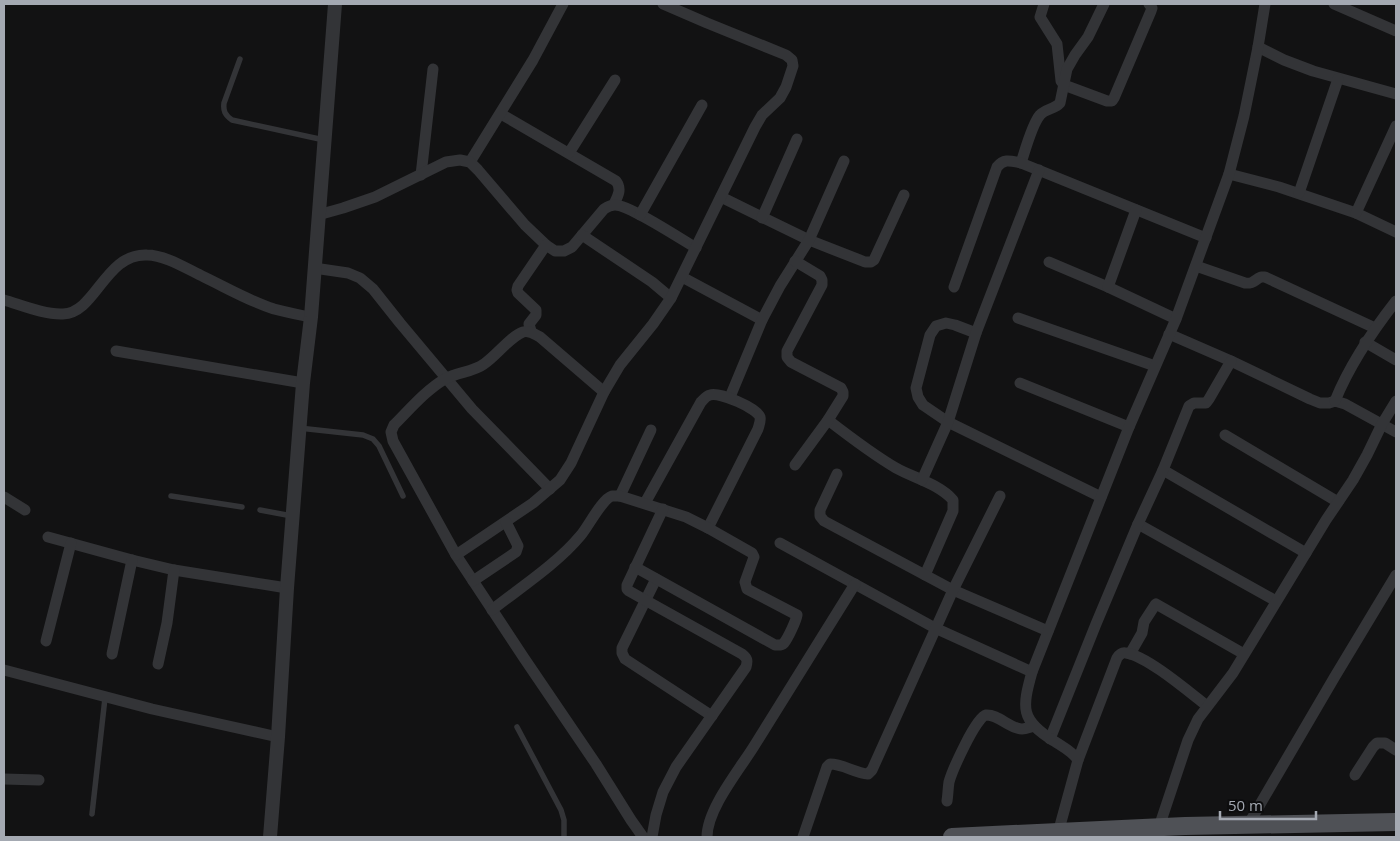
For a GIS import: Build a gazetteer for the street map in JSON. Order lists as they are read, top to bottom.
{
  "scale_bar": "50 m"
}
